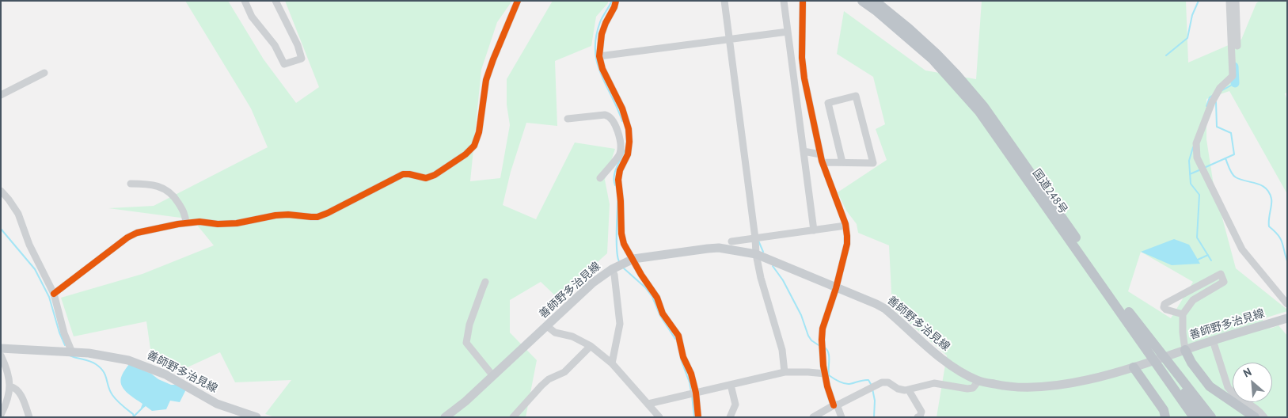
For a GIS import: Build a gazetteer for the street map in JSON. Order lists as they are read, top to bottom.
{
  "streets": {
    "highway": ["国道248号"],
    "main road": ["善師野多治見線"]
  },
  "north": "top left"
}
